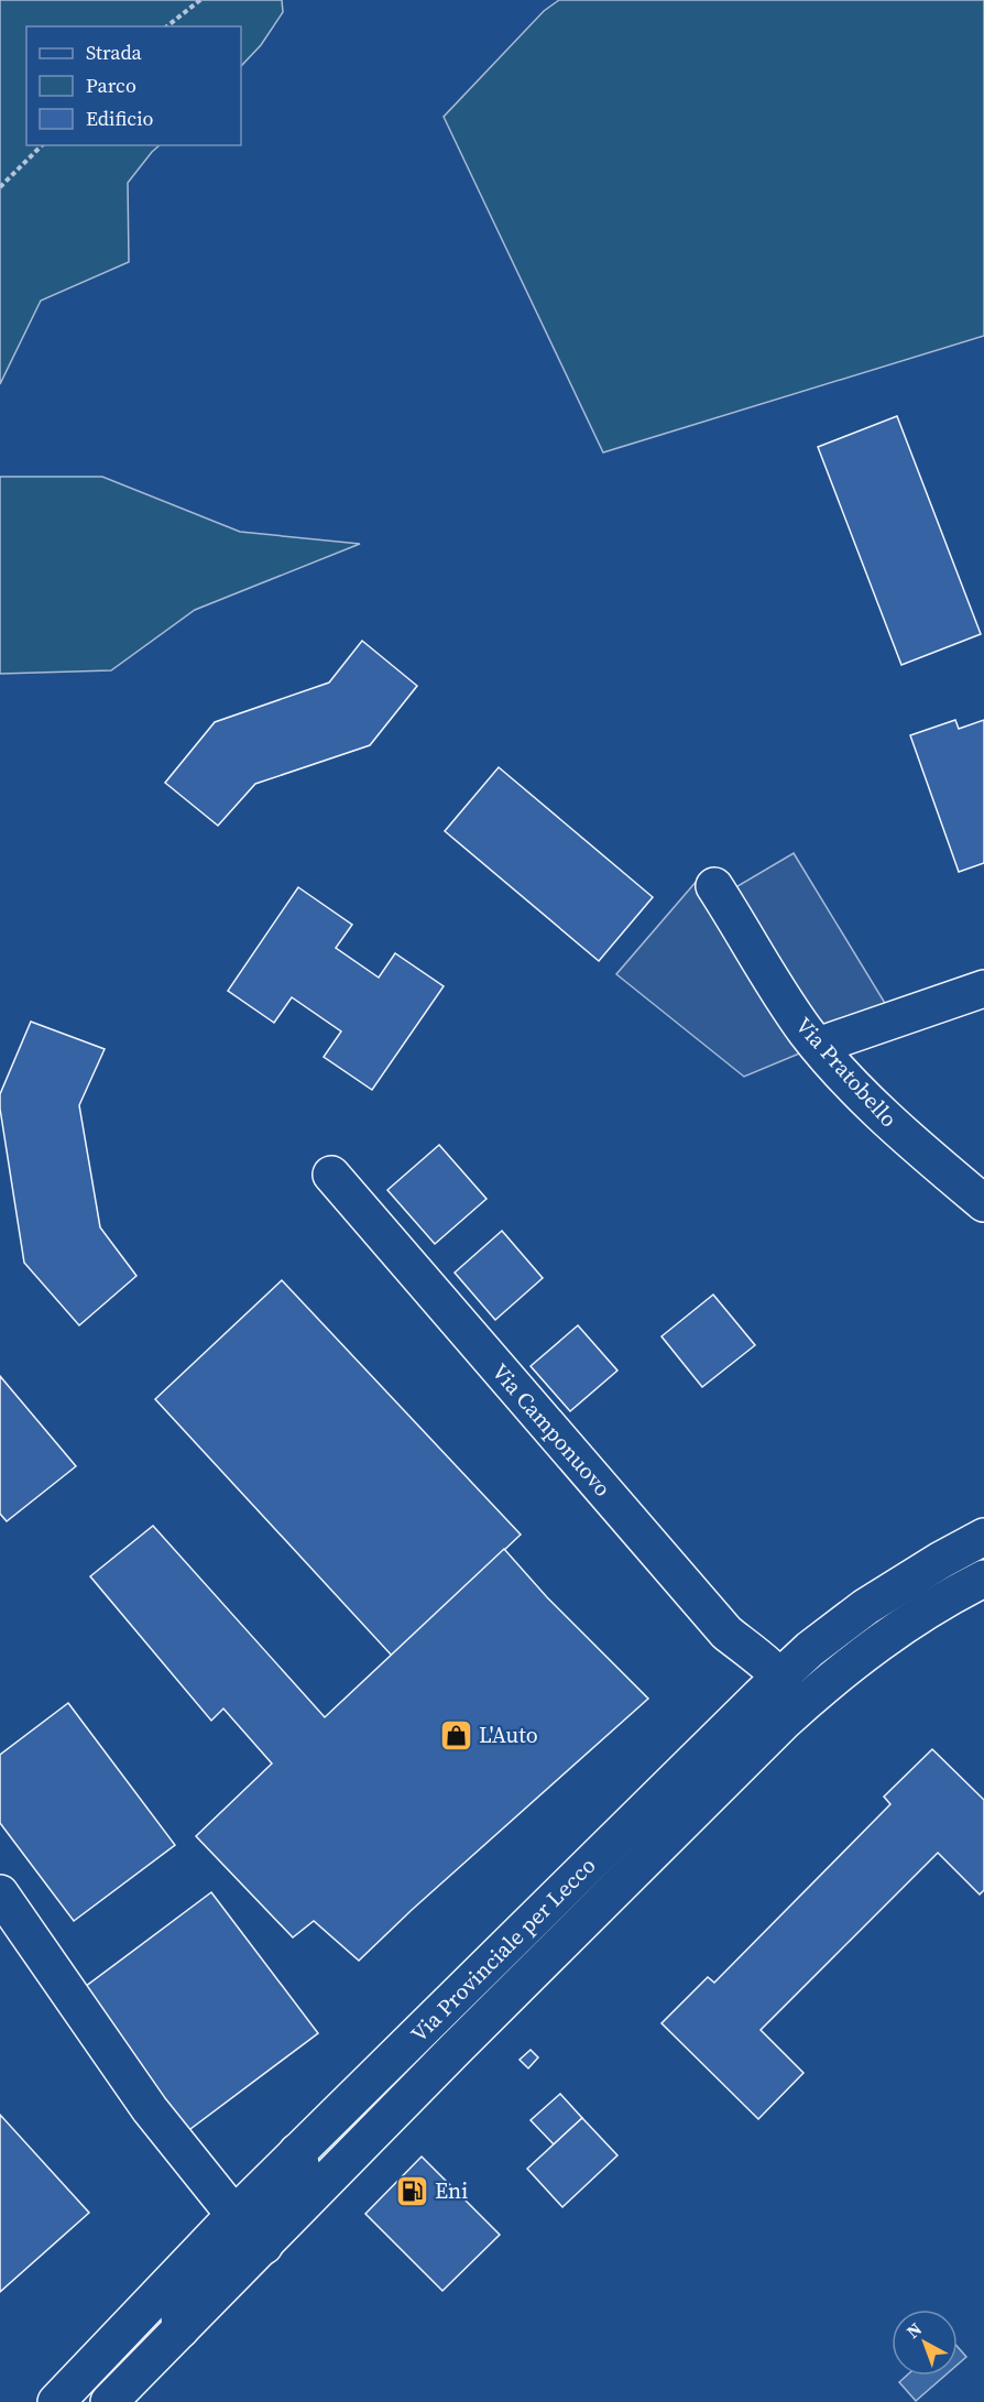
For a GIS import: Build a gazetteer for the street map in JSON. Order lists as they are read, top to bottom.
{
  "streets": {
    "main road": ["Via Pratobello", "Via Camponuovo", "Via Provinciale per Lecco"]
  },
  "crossings": [
    ["Via Camponuovo", "Via Provinciale per Lecco"]
  ],
  "places": {
    "shop": ["L'Auto"],
    "fuel station": ["Eni"]
  },
  "legend": ["Strada", "Parco", "Edificio"],
  "north": "top left"
}
